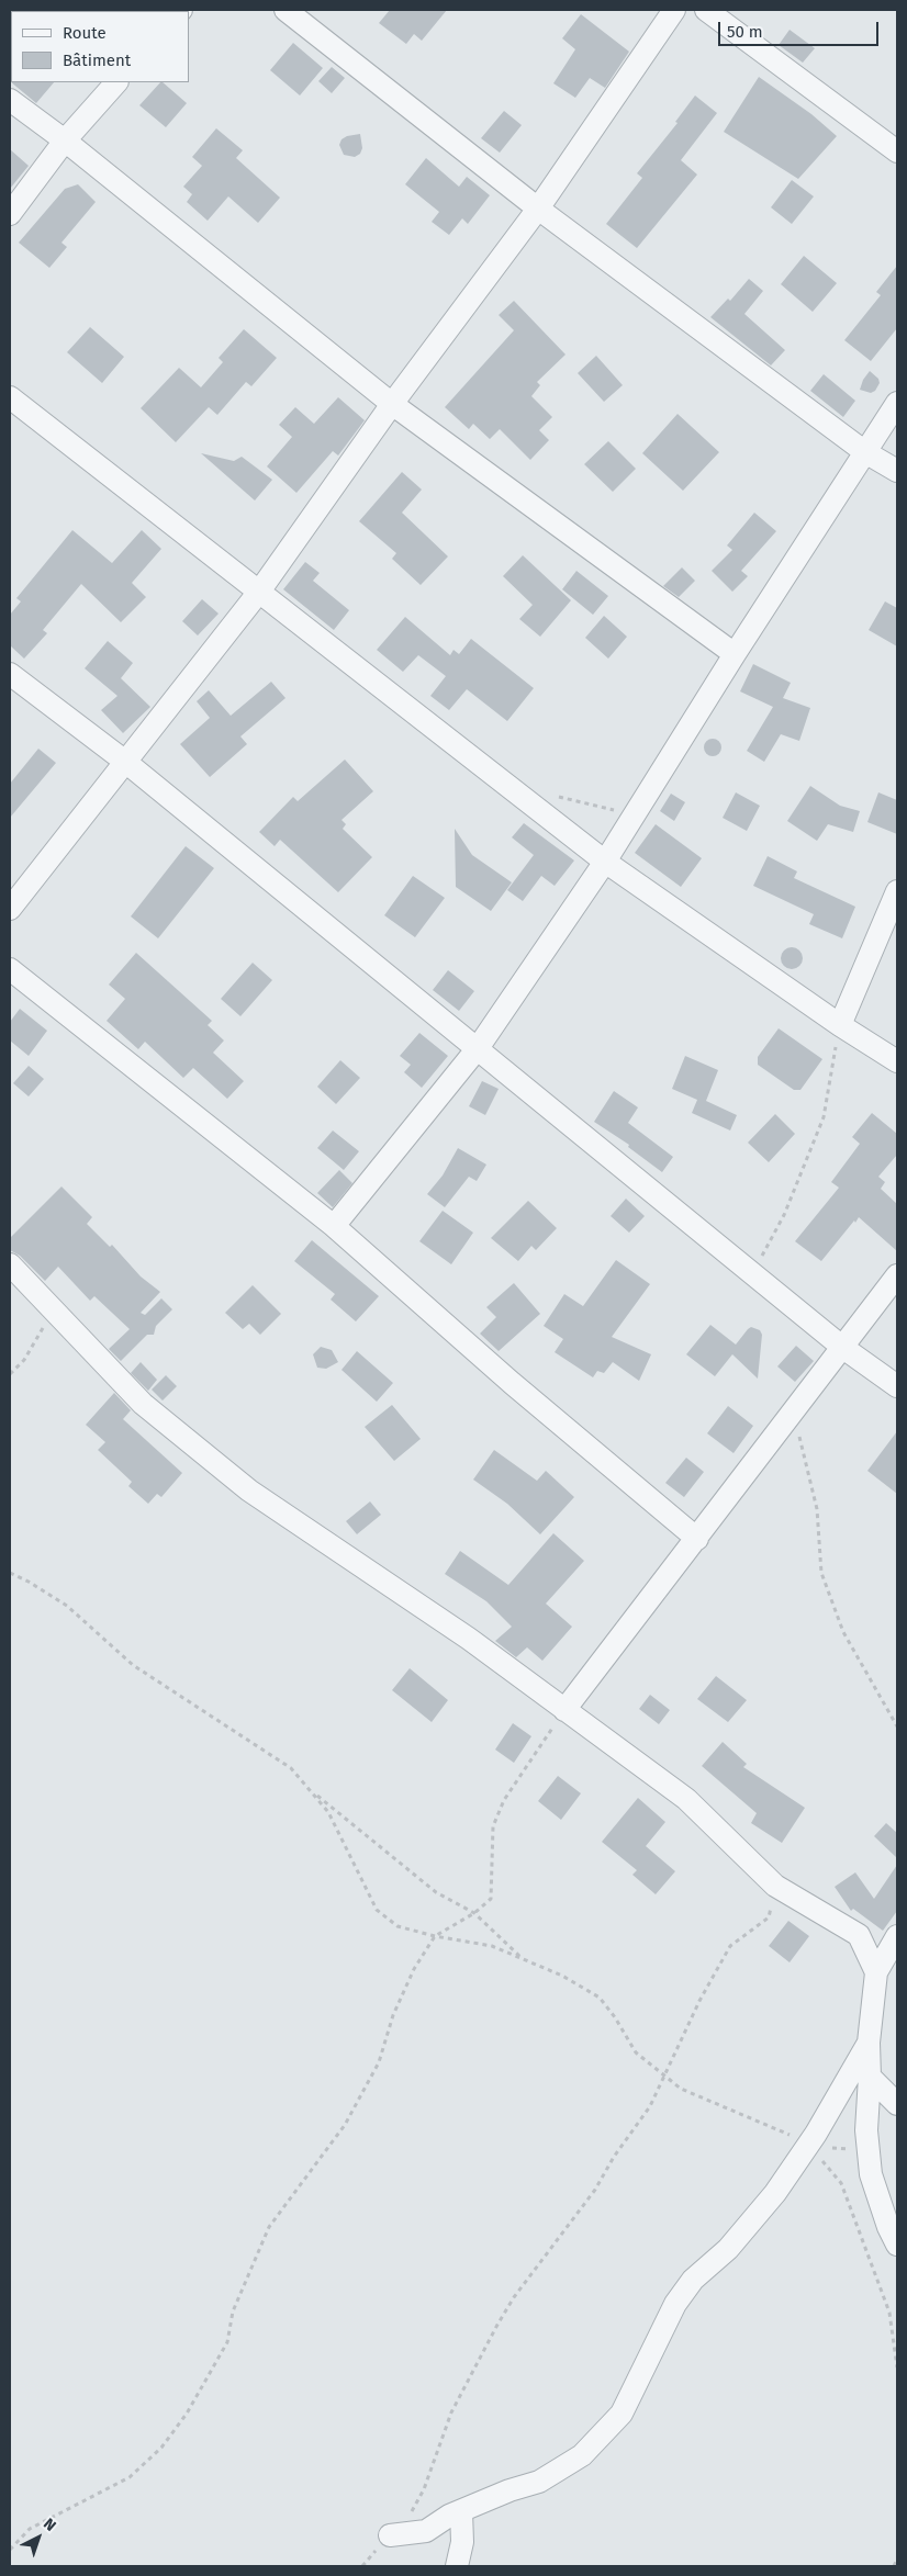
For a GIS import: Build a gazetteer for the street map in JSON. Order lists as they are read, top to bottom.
{
  "legend": ["Route", "Bâtiment"],
  "scale_bar": "50 m",
  "north": "top right"
}
